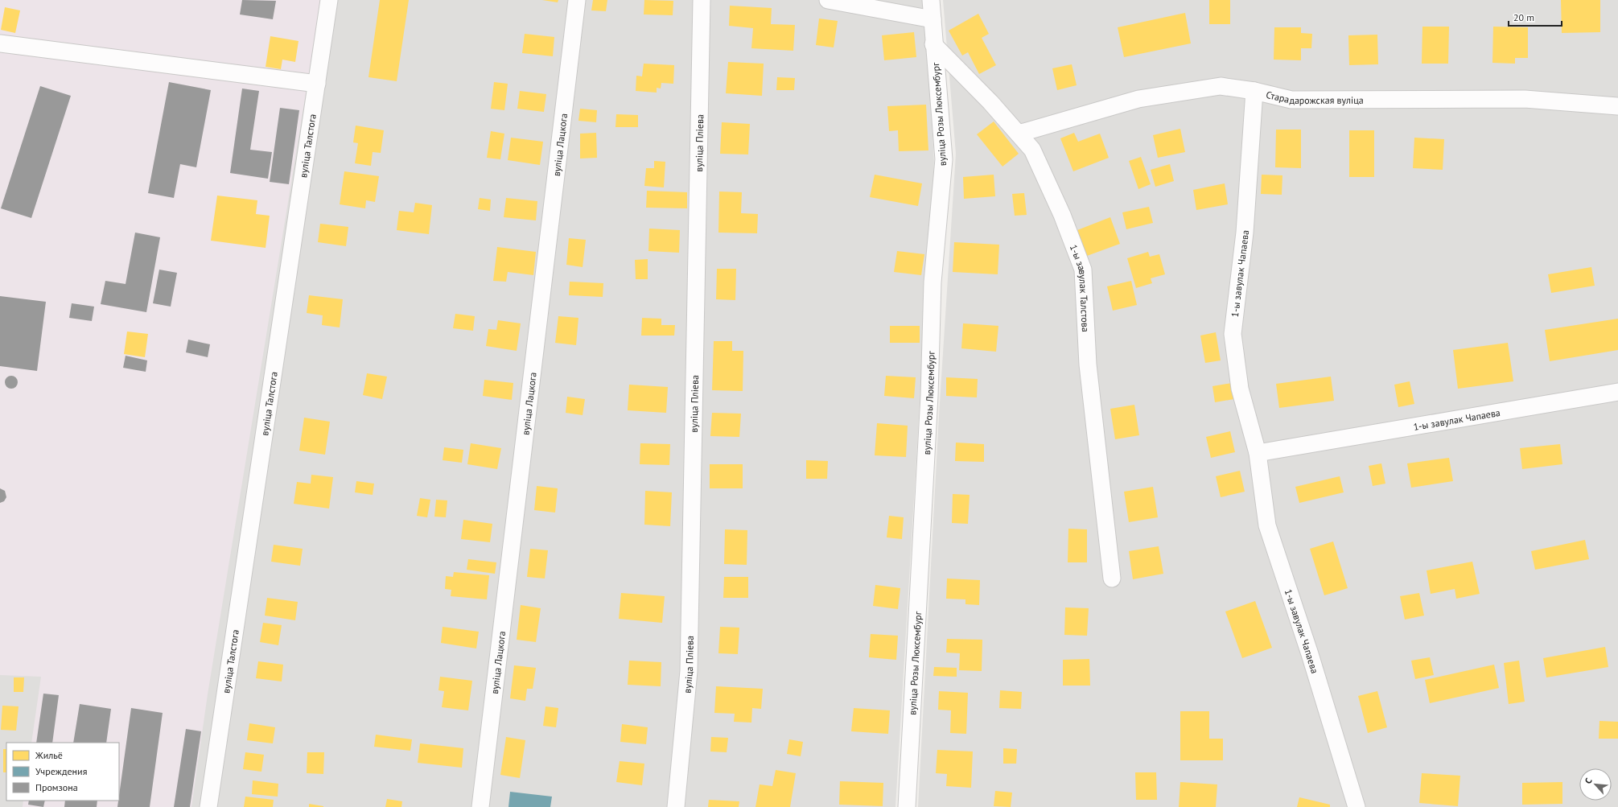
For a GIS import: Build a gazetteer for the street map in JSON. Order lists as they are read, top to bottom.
{
  "streets": {
    "street": [
      "Старадарожская вуліца",
      "вуліца Розы Люксембург",
      "вуліца Пліева",
      "вуліца Лацкога",
      "вуліца Талстога",
      "1-ы завулак Чапаева",
      "1-ы завулак Талстова"
    ]
  },
  "crossings": [
    ["Старадарожская вуліца", "1-ы завулак Чапаева"],
    ["Старадарожская вуліца", "1-ы завулак Талстова"],
    ["вуліца Розы Люксембург", "1-ы завулак Талстова"]
  ],
  "legend": ["Жильё", "Учреждения", "Промзона"],
  "scale_bar": "20 m",
  "north": "top left"
}
